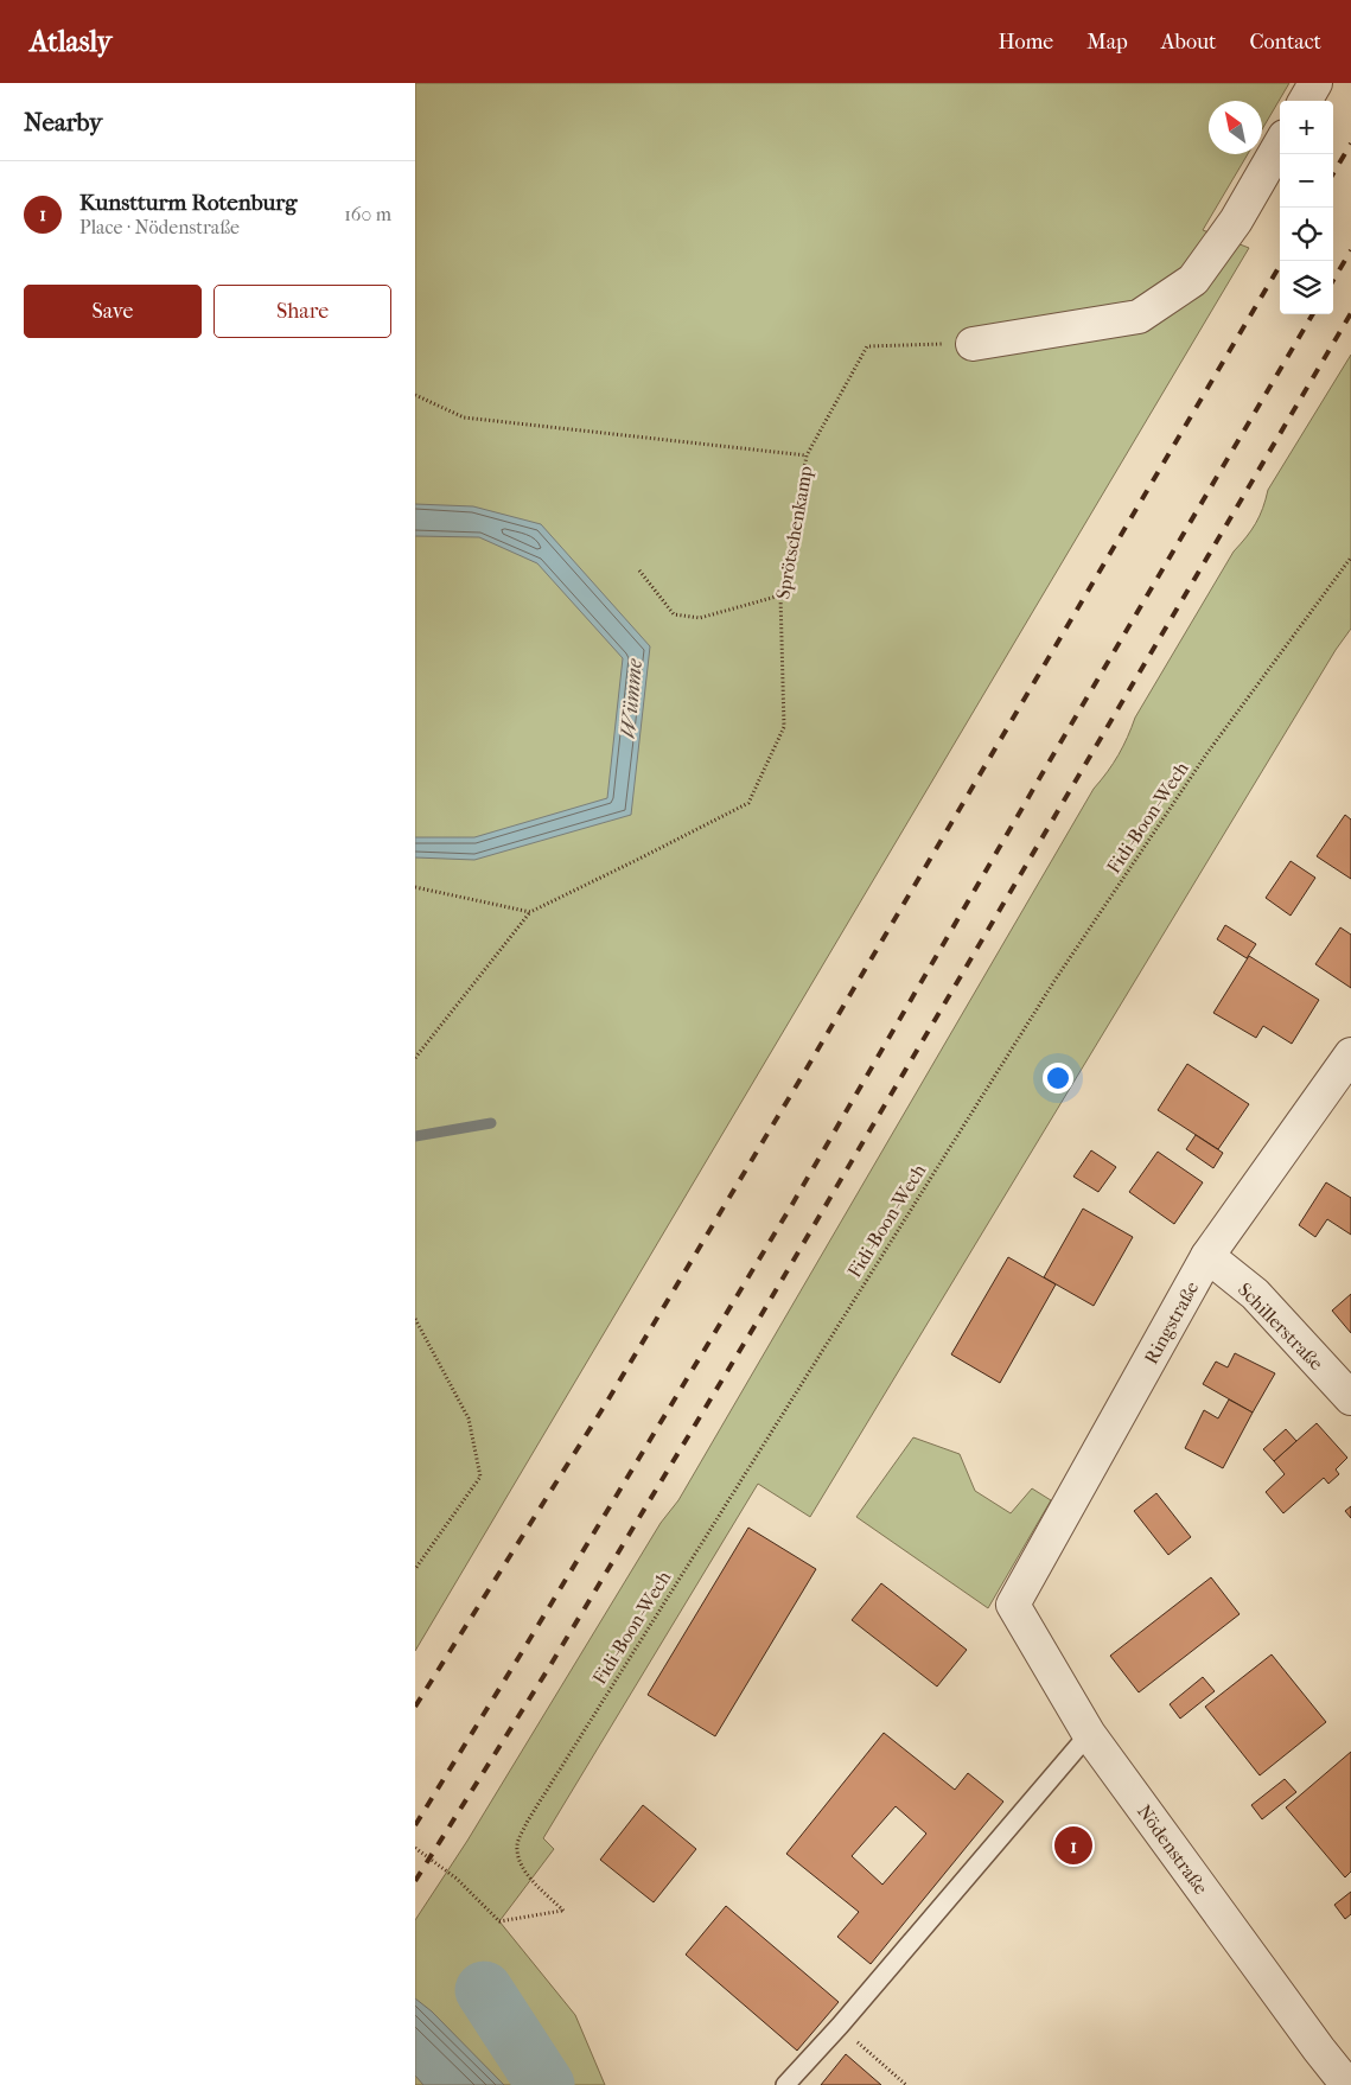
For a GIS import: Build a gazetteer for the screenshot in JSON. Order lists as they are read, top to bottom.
{
  "streets": {
    "street": ["Ringstraße", "Schillerstraße", "Nödenstraße"],
    "path": ["Sprötschenkamp", "Fidi-Boon-Wech"]
  },
  "crossings": [
    ["Ringstraße", "Schillerstraße"],
    ["Ringstraße", "Nödenstraße"]
  ],
  "water": ["Wümme"],
  "north": "top left",
  "page": {
    "header": "Atlasly",
    "nav": [
      "Home",
      "Map",
      "About",
      "Contact"
    ],
    "heading": "Nearby",
    "map_buttons": ["+", "−"],
    "list": [
      {
        "mark": "1",
        "name": "Kunstturm Rotenburg",
        "note": "Place · Nödenstraße",
        "value": "160 m"
      }
    ],
    "buttons": ["Save", "Share"],
    "pins": "1"
  }
}
